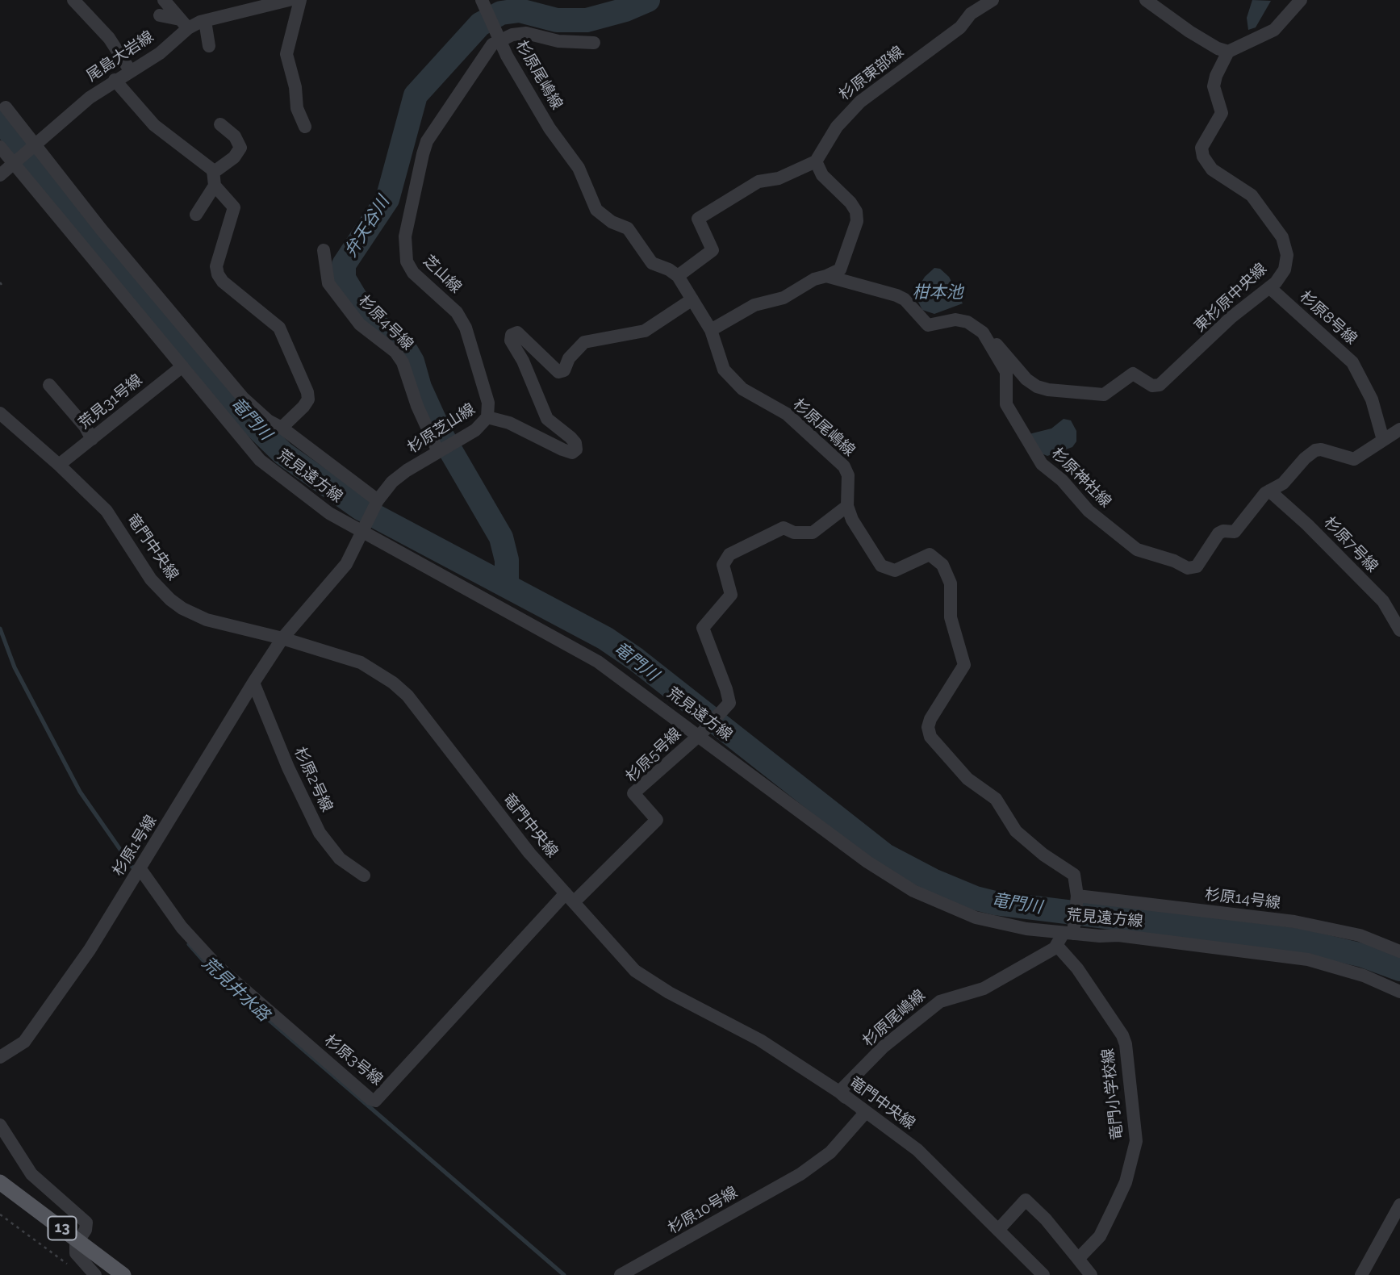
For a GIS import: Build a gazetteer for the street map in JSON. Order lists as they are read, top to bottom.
{
  "streets": {
    "main road": ["13"],
    "street": [
      "尾島大岩線",
      "杉原東部線",
      "杉原尾嶋線",
      "芝山線",
      "東杉原中央線",
      "杉原8号線",
      "杉原4号線",
      "荒見31号線",
      "杉原芝山線",
      "荒見遠方線",
      "杉原神社線",
      "杉原7号線",
      "竜門中央線",
      "杉原5号線",
      "杉原2号線",
      "杉原1号線",
      "杉原14号線",
      "杉原3号線",
      "竜門小学校線",
      "杉原10号線"
    ]
  },
  "crossings": [
    ["尾島大岩線", "荒見遠方線"],
    ["杉原尾嶋線", "芝山線"],
    ["杉原尾嶋線", "杉原芝山線"],
    ["杉原尾嶋線", "荒見遠方線"],
    ["杉原尾嶋線", "竜門中央線"],
    ["杉原尾嶋線", "杉原5号線"],
    ["杉原尾嶋線", "杉原14号線"],
    ["杉原尾嶋線", "竜門小学校線"],
    ["芝山線", "杉原芝山線"],
    ["東杉原中央線", "杉原8号線"],
    ["東杉原中央線", "杉原神社線"],
    ["杉原8号線", "杉原神社線"],
    ["杉原4号線", "杉原芝山線"],
    ["荒見31号線", "荒見遠方線"],
    ["荒見31号線", "竜門中央線"],
    ["杉原芝山線", "荒見遠方線"],
    ["杉原芝山線", "竜門中央線"],
    ["杉原芝山線", "杉原1号線"],
    ["荒見遠方線", "杉原5号線"],
    ["杉原神社線", "杉原7号線"],
    ["竜門中央線", "杉原5号線"],
    ["竜門中央線", "杉原1号線"],
    ["竜門中央線", "杉原3号線"],
    ["竜門中央線", "杉原10号線"],
    ["杉原5号線", "杉原3号線"],
    ["杉原2号線", "杉原1号線"],
    ["杉原1号線", "杉原3号線"]
  ],
  "water": [
    "弁天谷川",
    "柑本池",
    "竜門川",
    "荒見井水路"
  ]
}
